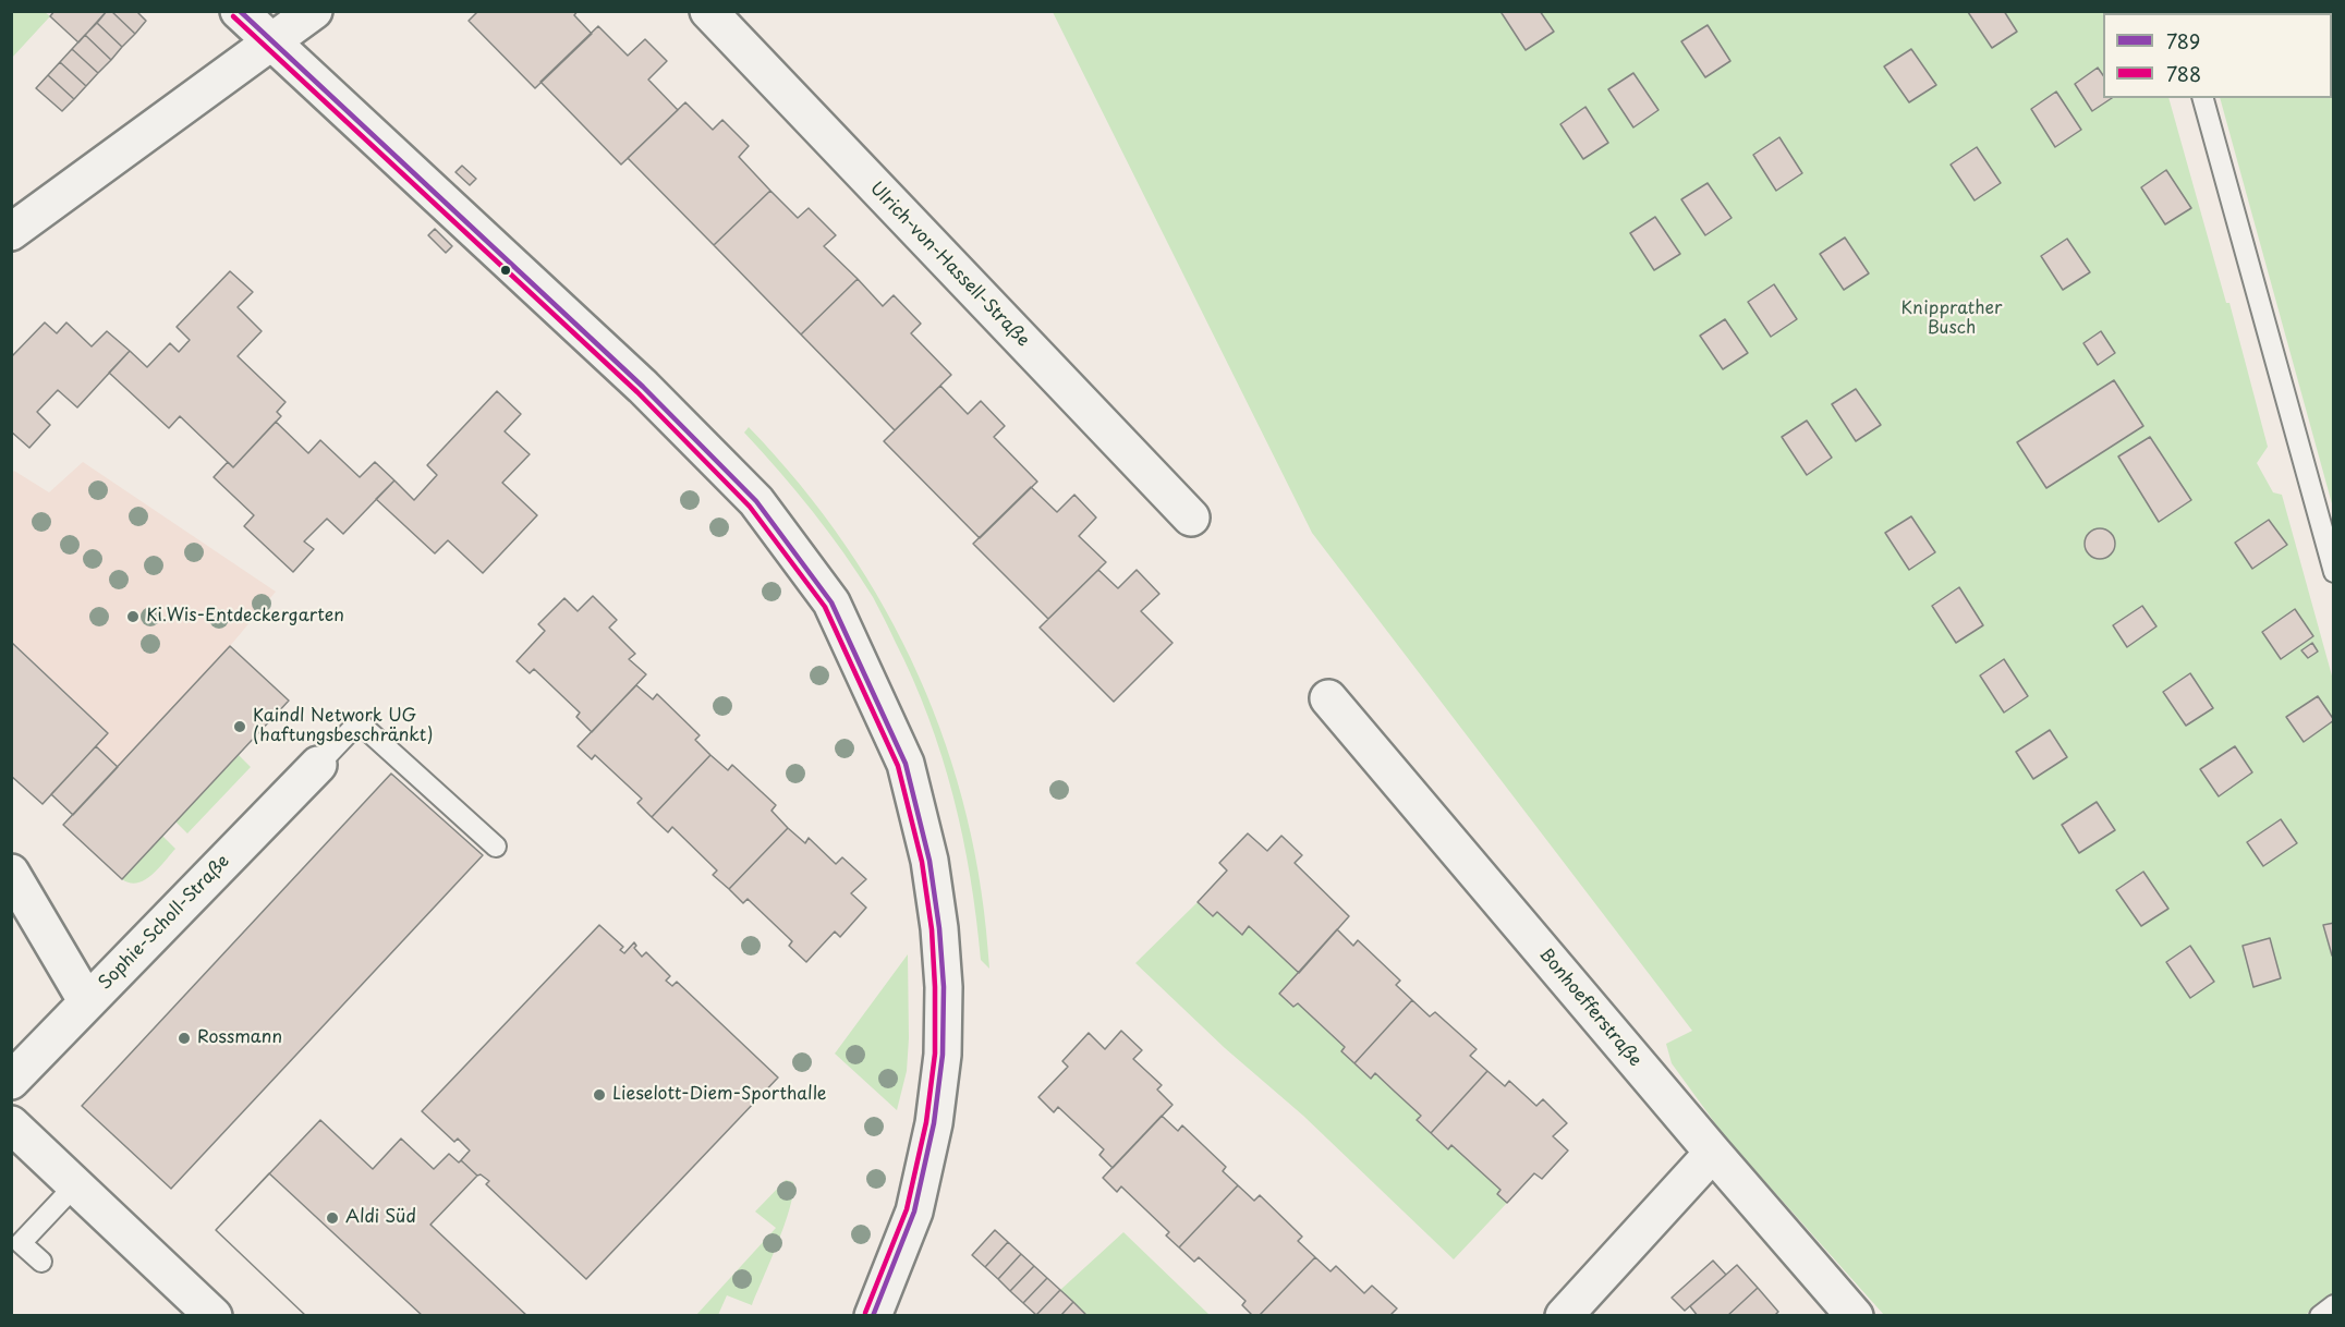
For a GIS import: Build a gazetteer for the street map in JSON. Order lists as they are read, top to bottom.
{
  "streets": {
    "street": ["Ulrich-von-Hassell-Straße", "Sophie-Scholl-Straße", "Bonhoefferstraße"]
  },
  "parks": ["Knipprather Busch"],
  "places": [
    "Ki.Wis-Entdeckergarten",
    "Kaindl Network UG (haftungsbeschränkt)",
    "Rossmann",
    "Lieselott-Diem-Sporthalle",
    "Aldi Süd"
  ],
  "lines": ["transit line 789", "transit line 788"],
  "legend": ["789", "788"]
}
